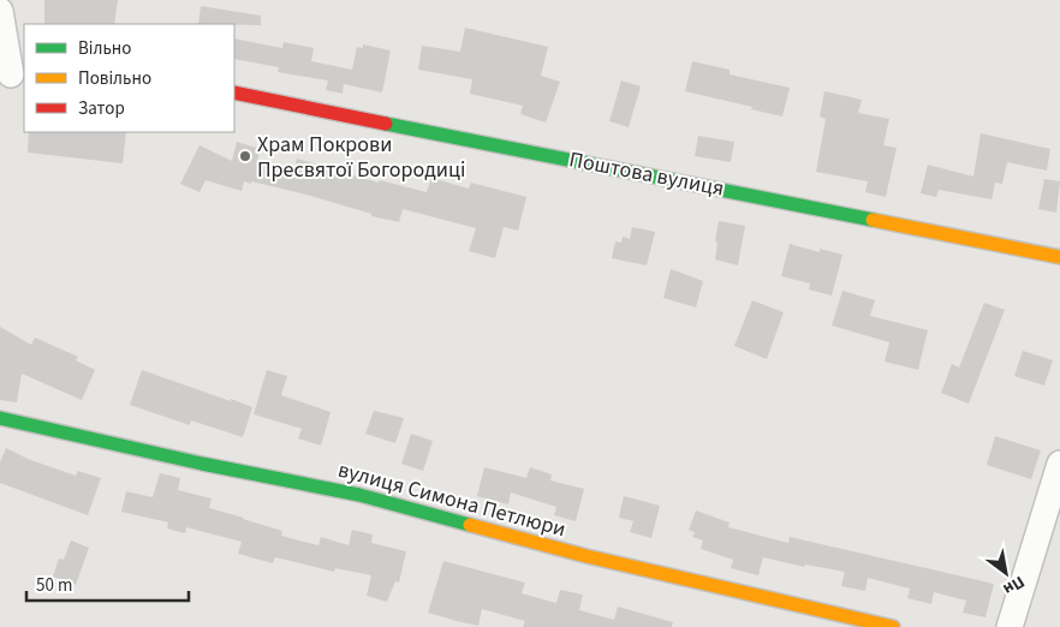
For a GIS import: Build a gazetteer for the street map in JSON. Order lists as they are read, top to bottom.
{
  "streets": {
    "street": ["Поштова вулиця", "вулиця Симона Петлюри"]
  },
  "places": ["Храм Покрови Пресвятої Богородиці"],
  "legend": ["Вільно", "Повільно", "Затор"],
  "scale_bar": "50 m",
  "north": "bottom right"
}
